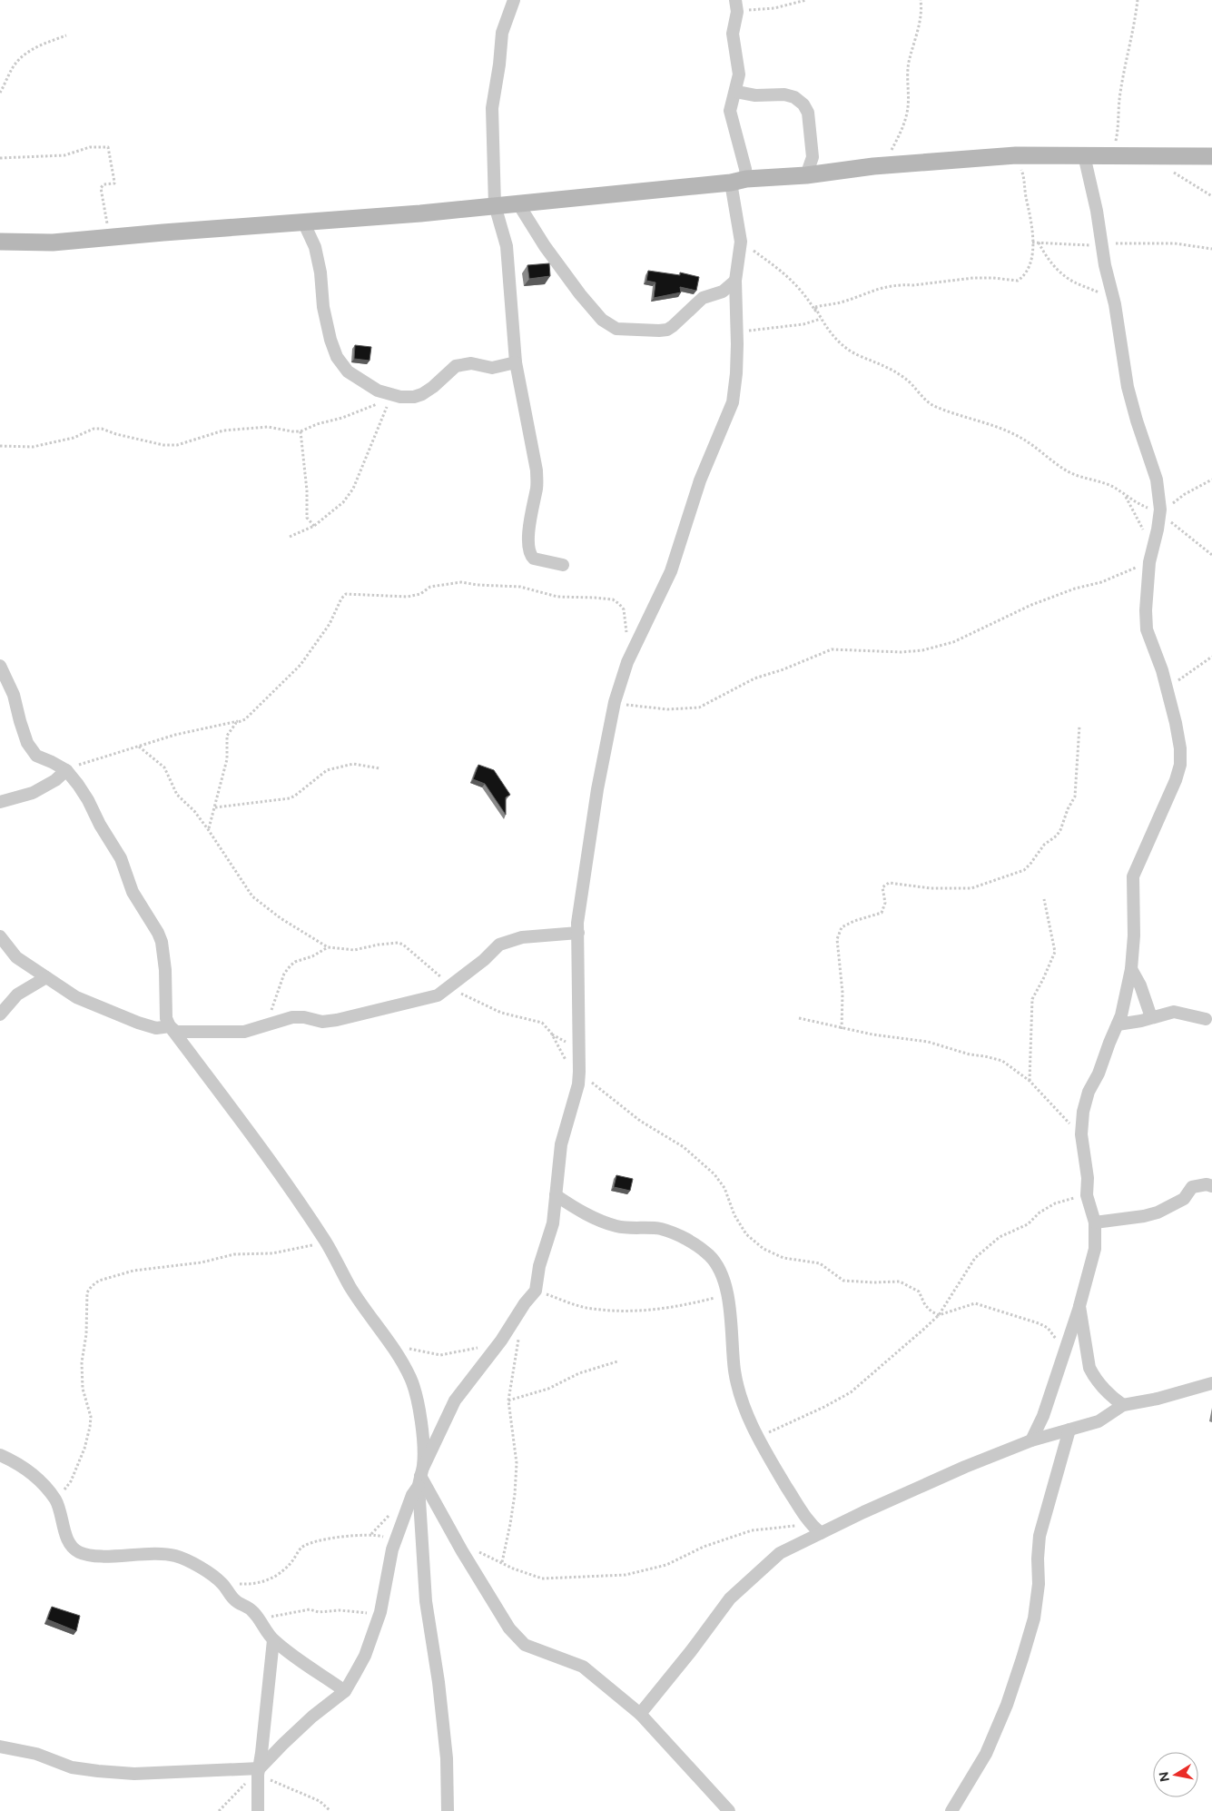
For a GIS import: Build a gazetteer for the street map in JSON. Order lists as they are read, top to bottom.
{
  "north": "left"
}
